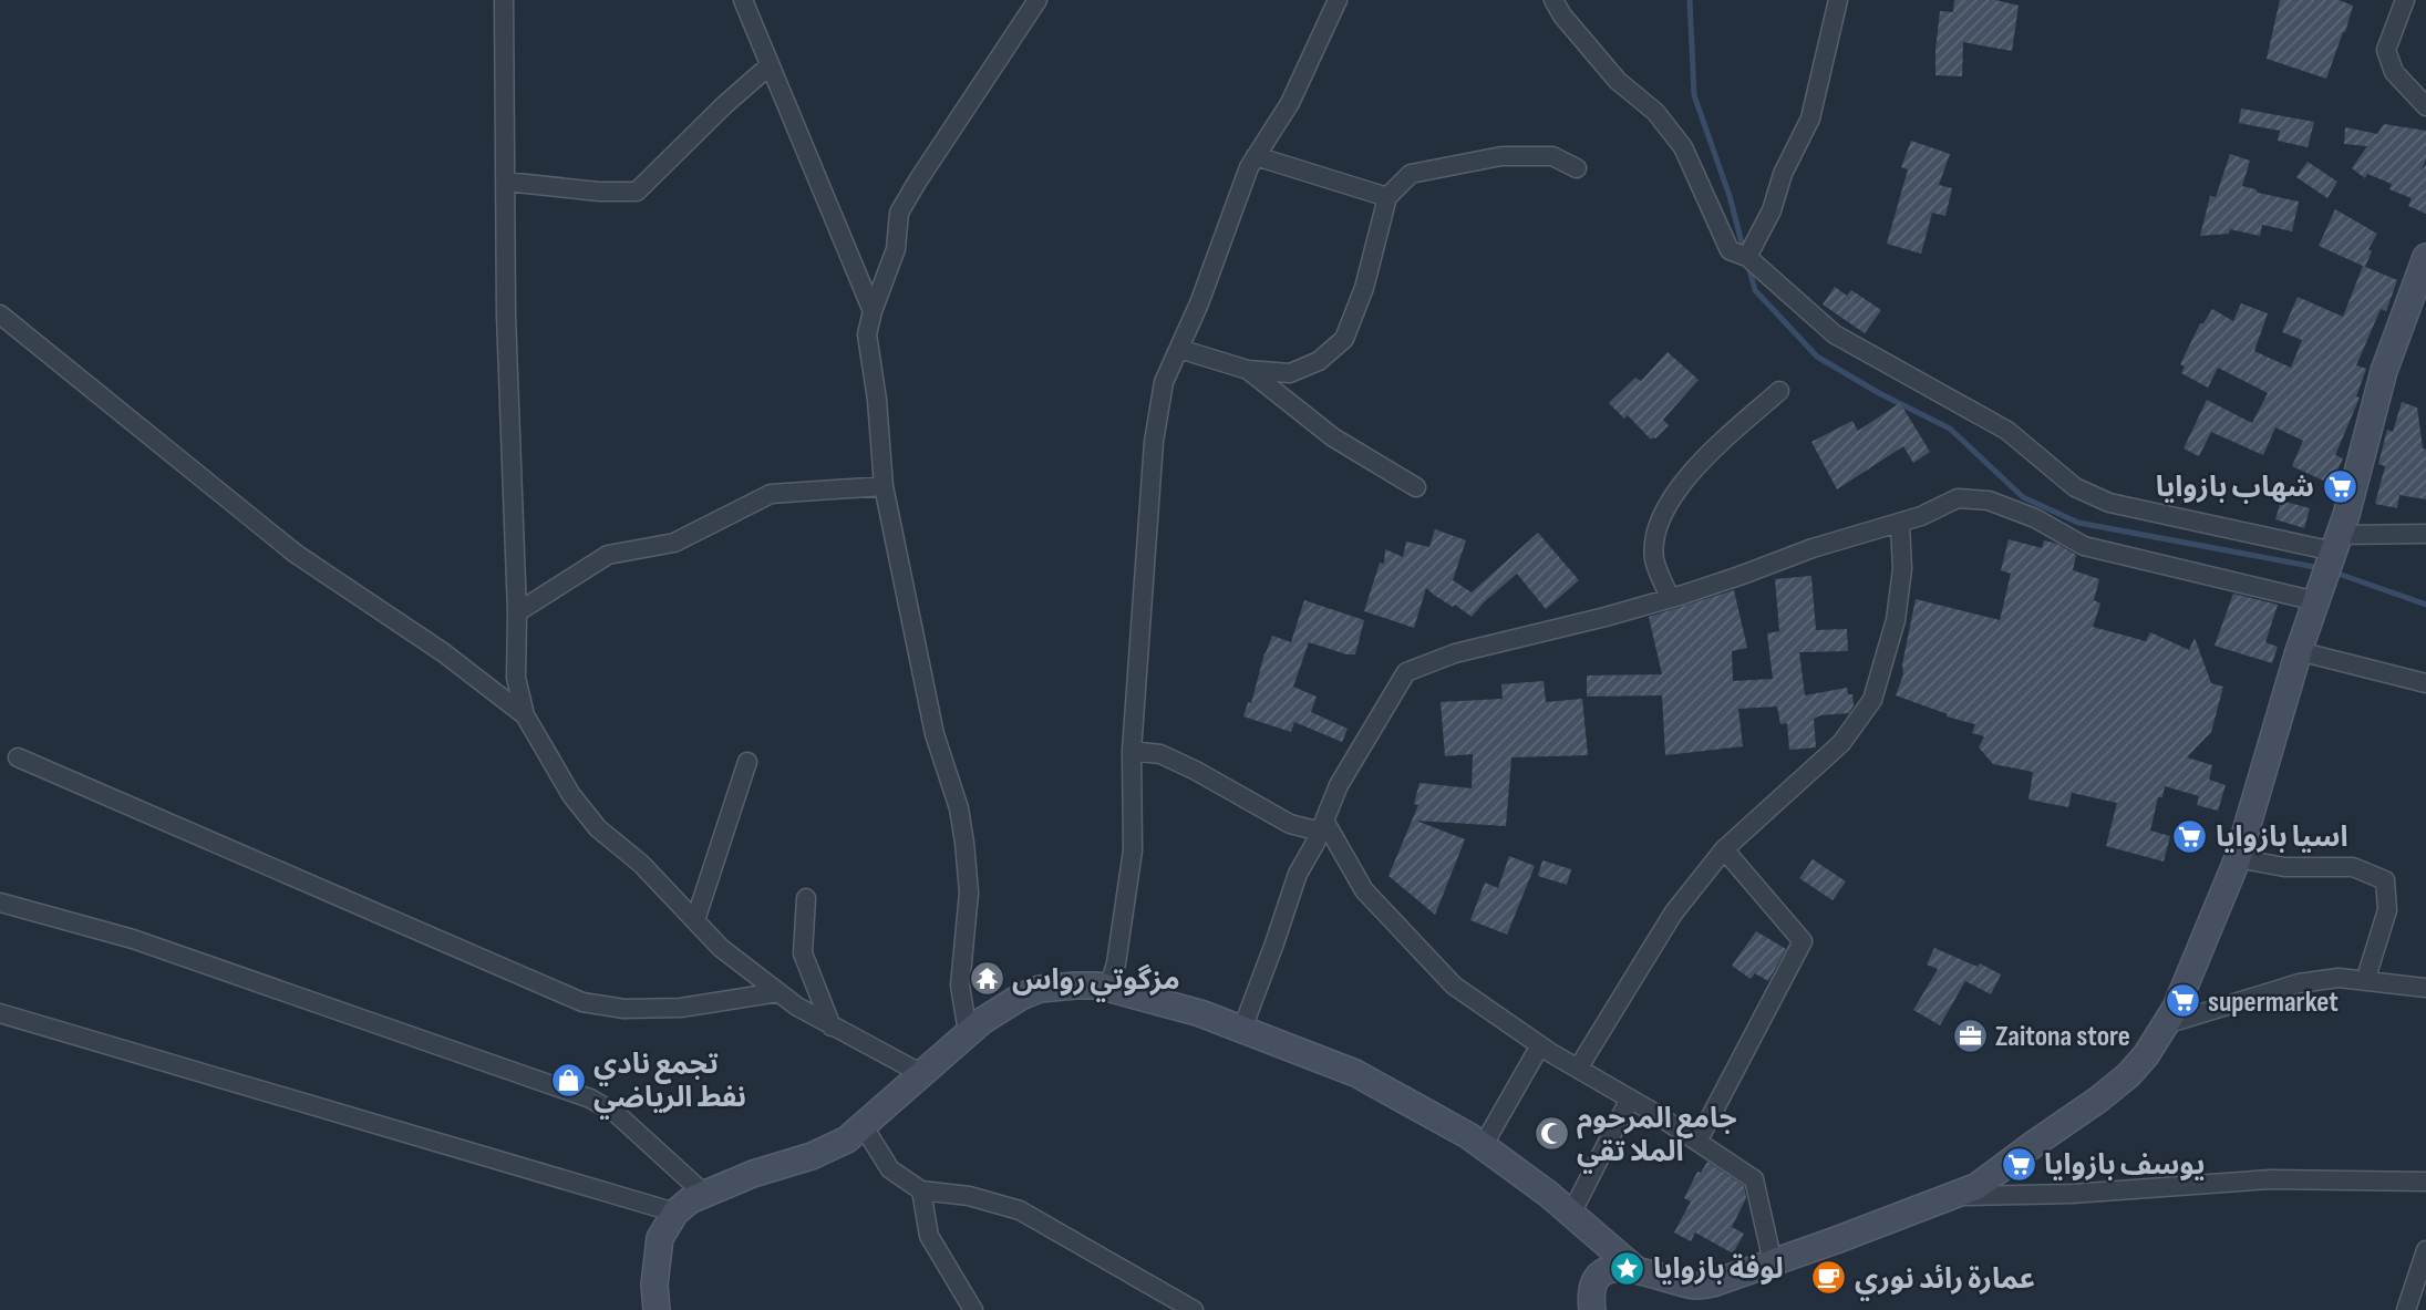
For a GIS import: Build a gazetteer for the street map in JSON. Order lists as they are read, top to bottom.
{
  "places": {
    "supermarket": [
      "شهاب بازوايا",
      "اسيا بازوايا",
      "supermarket",
      "يوسف بازوايا"
    ],
    "temple": ["مزگوتي رواس"],
    "office": ["Zaitona store"],
    "shop": ["تجمع نادي نفط الرياضي"],
    "mosque": ["جامع المرحوم الملا تقي"],
    "place": ["لوفة بازوايا"],
    "cafe": ["عمارة رائد نوري"]
  }
}
